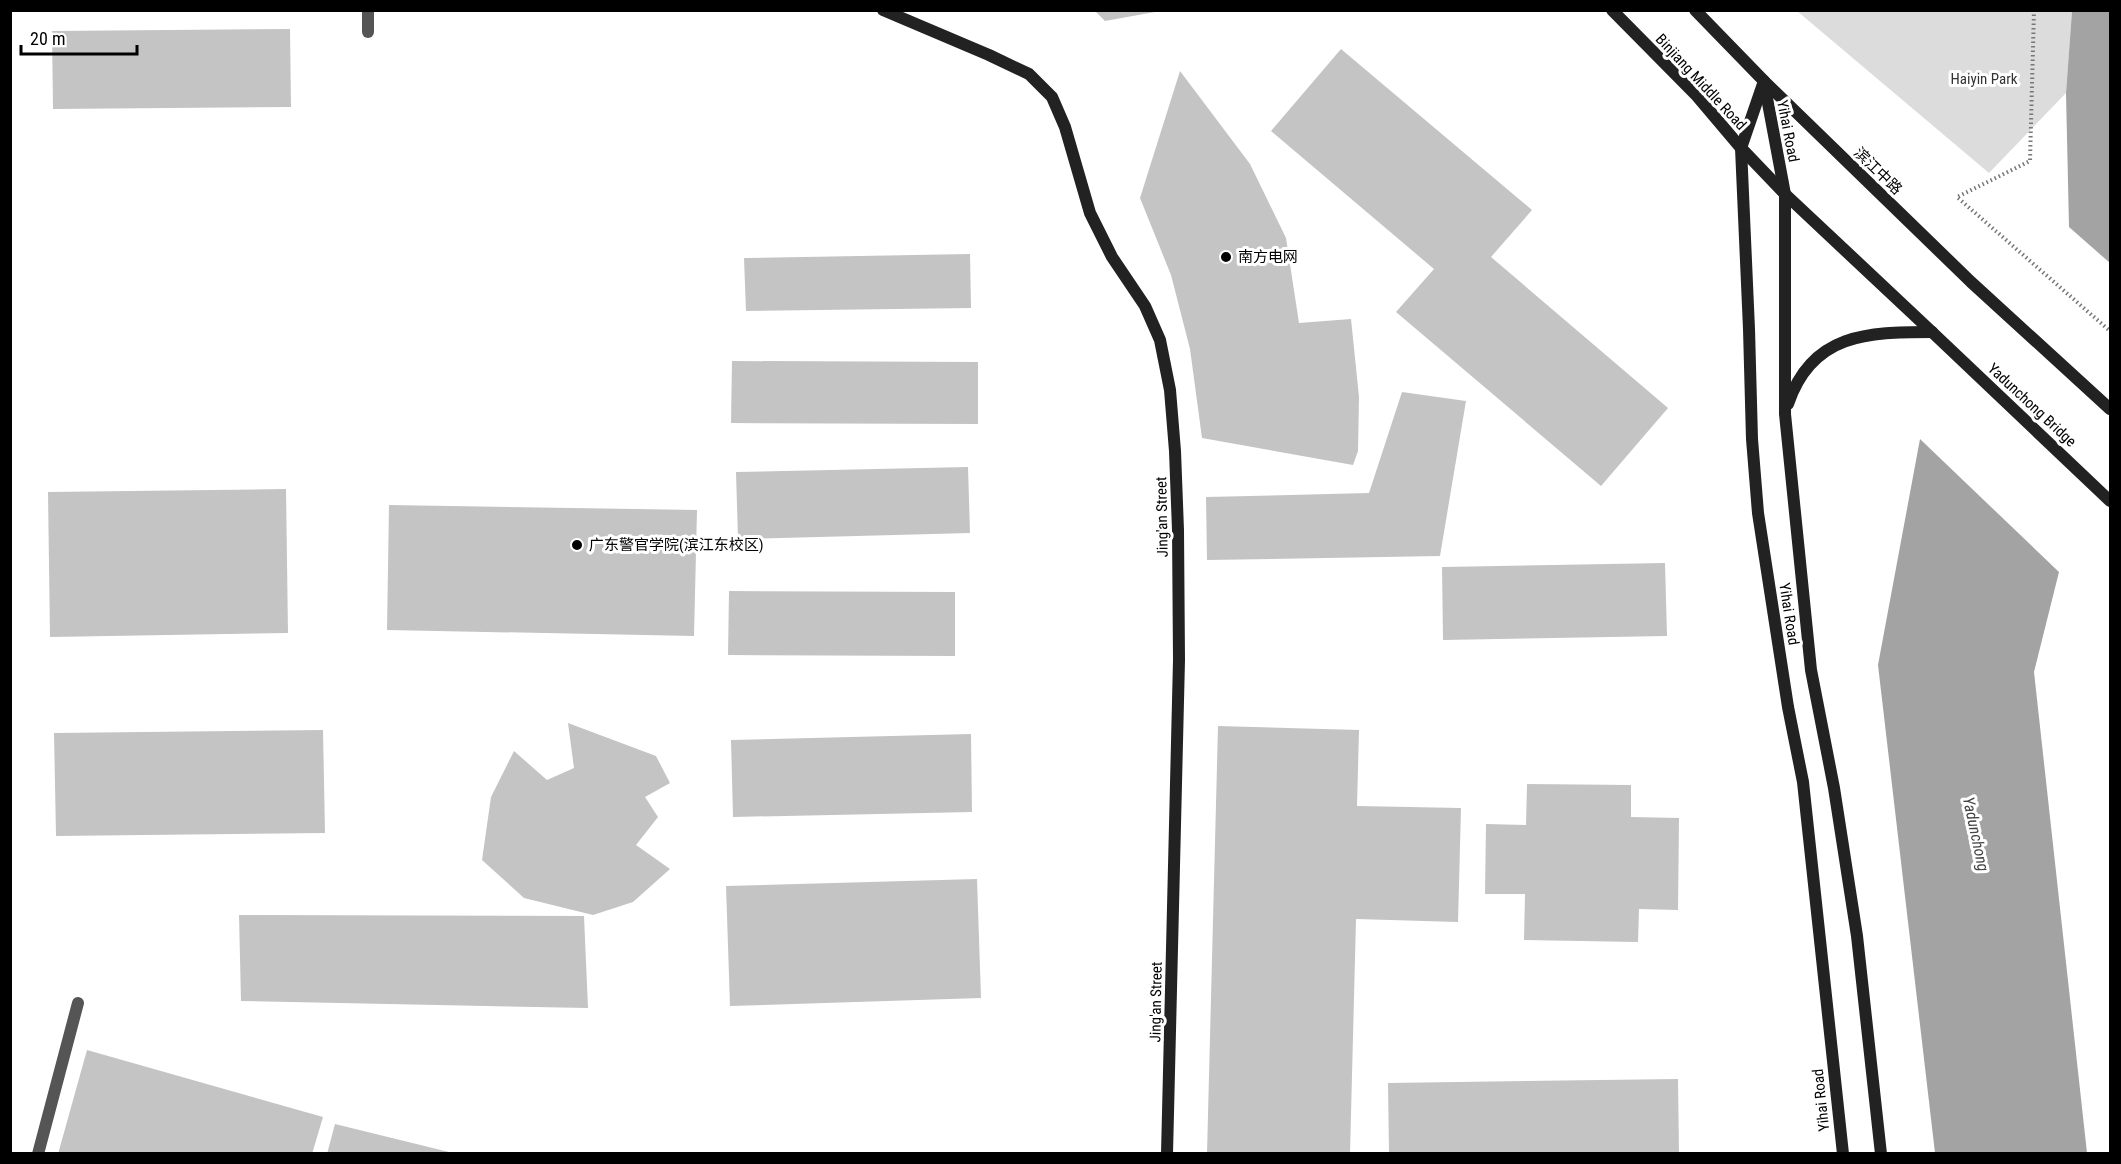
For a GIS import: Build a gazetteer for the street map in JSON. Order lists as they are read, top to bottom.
{
  "streets": {
    "street": [
      "Binjiang Middle Road",
      "Yihai Road",
      "滨江中路",
      "Yadunchong Bridge",
      "Jing'an Street"
    ]
  },
  "crossings": [
    ["Binjiang Middle Road", "Yihai Road"],
    ["Yihai Road", "滨江中路"]
  ],
  "water": ["Yadunchong"],
  "parks": ["Haiyin Park"],
  "places": ["南方电网", "广东警官学院(滨江东校区)"],
  "scale_bar": "20 m"
}
